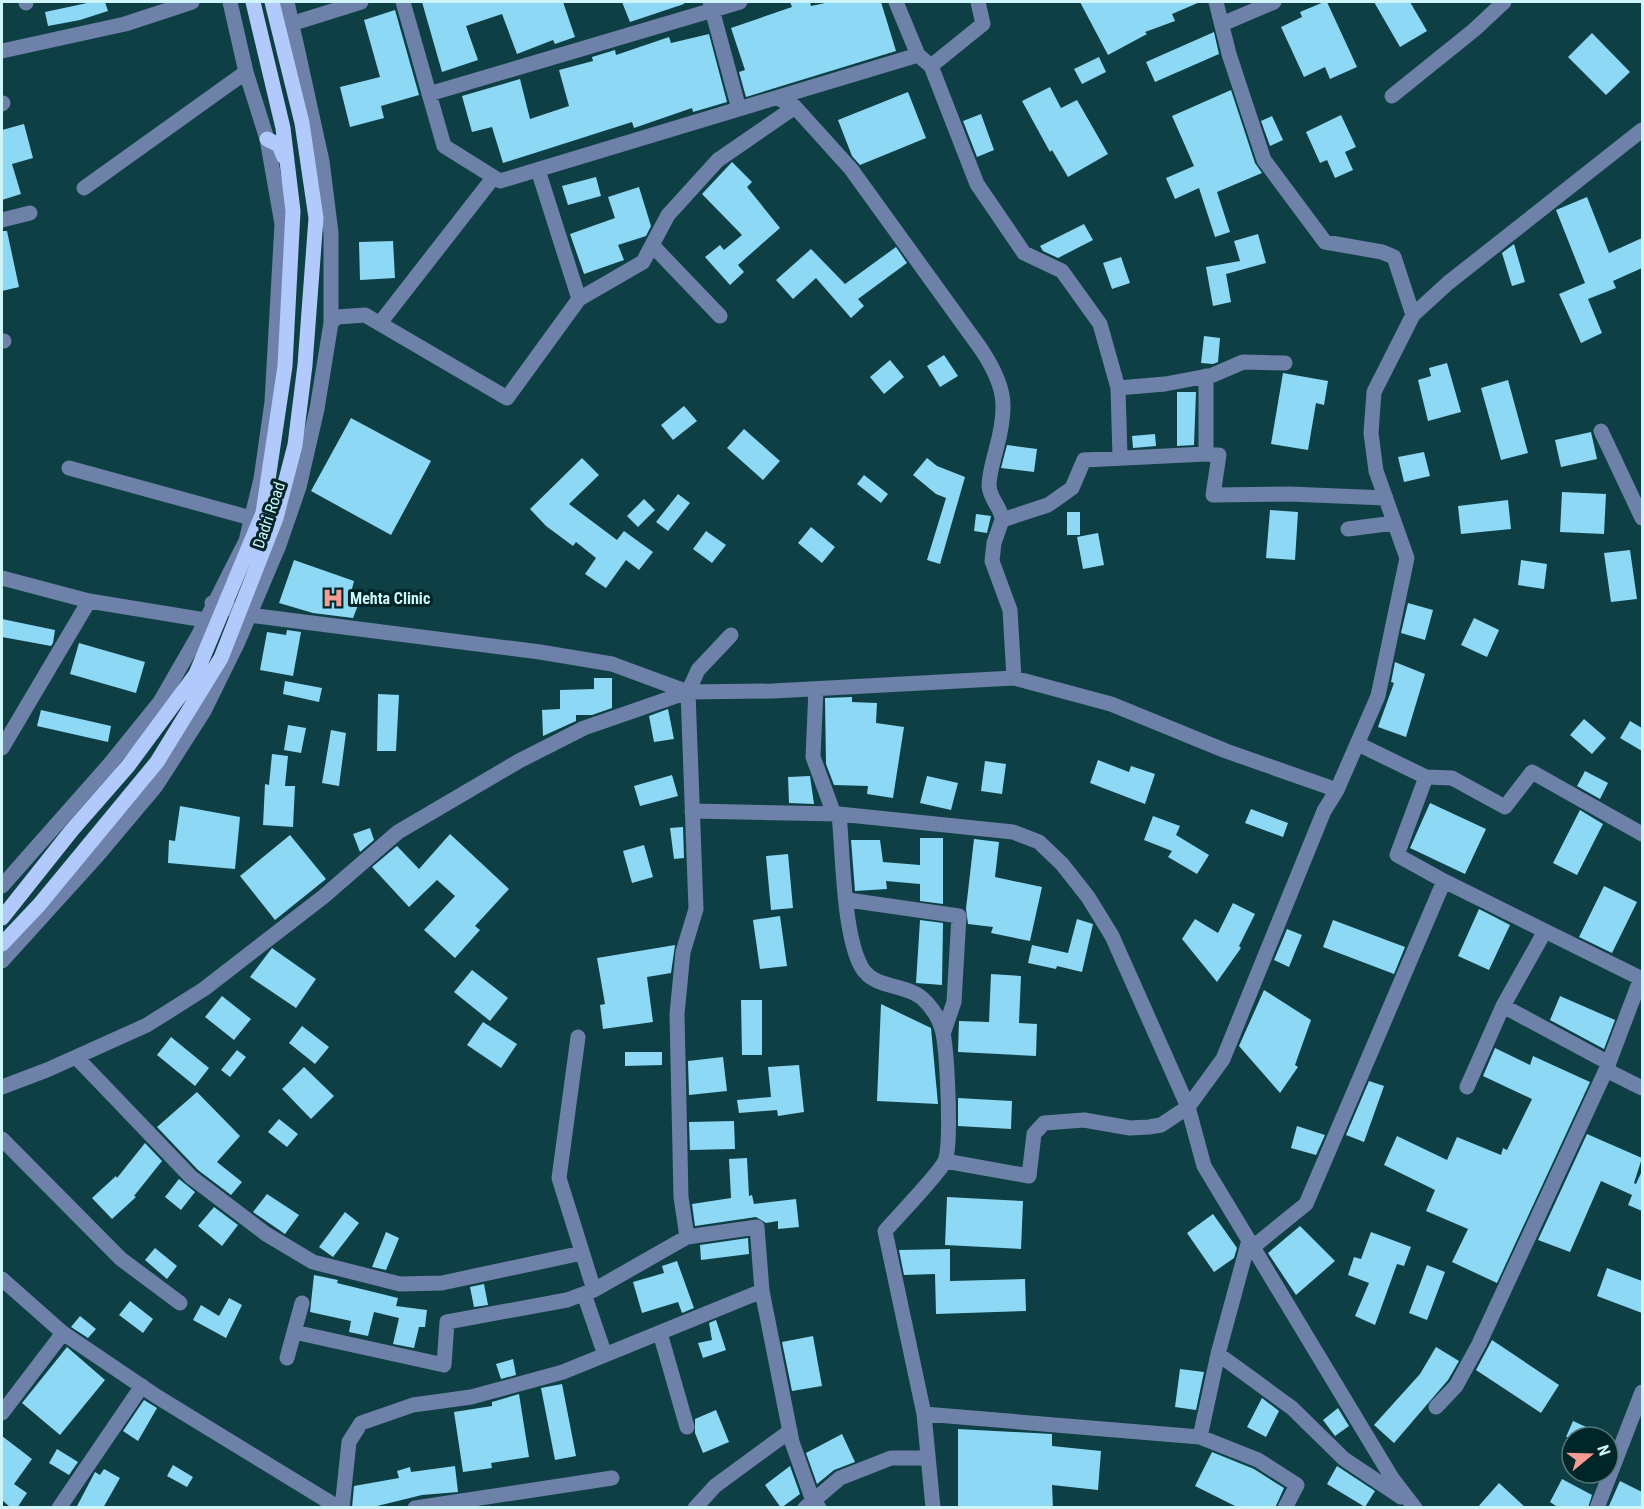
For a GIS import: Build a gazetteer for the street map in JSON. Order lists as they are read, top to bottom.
{
  "streets": {
    "street": ["Dadri Road"]
  },
  "places": {
    "hospital": ["Mehta Clinic"]
  },
  "north": "right"
}
